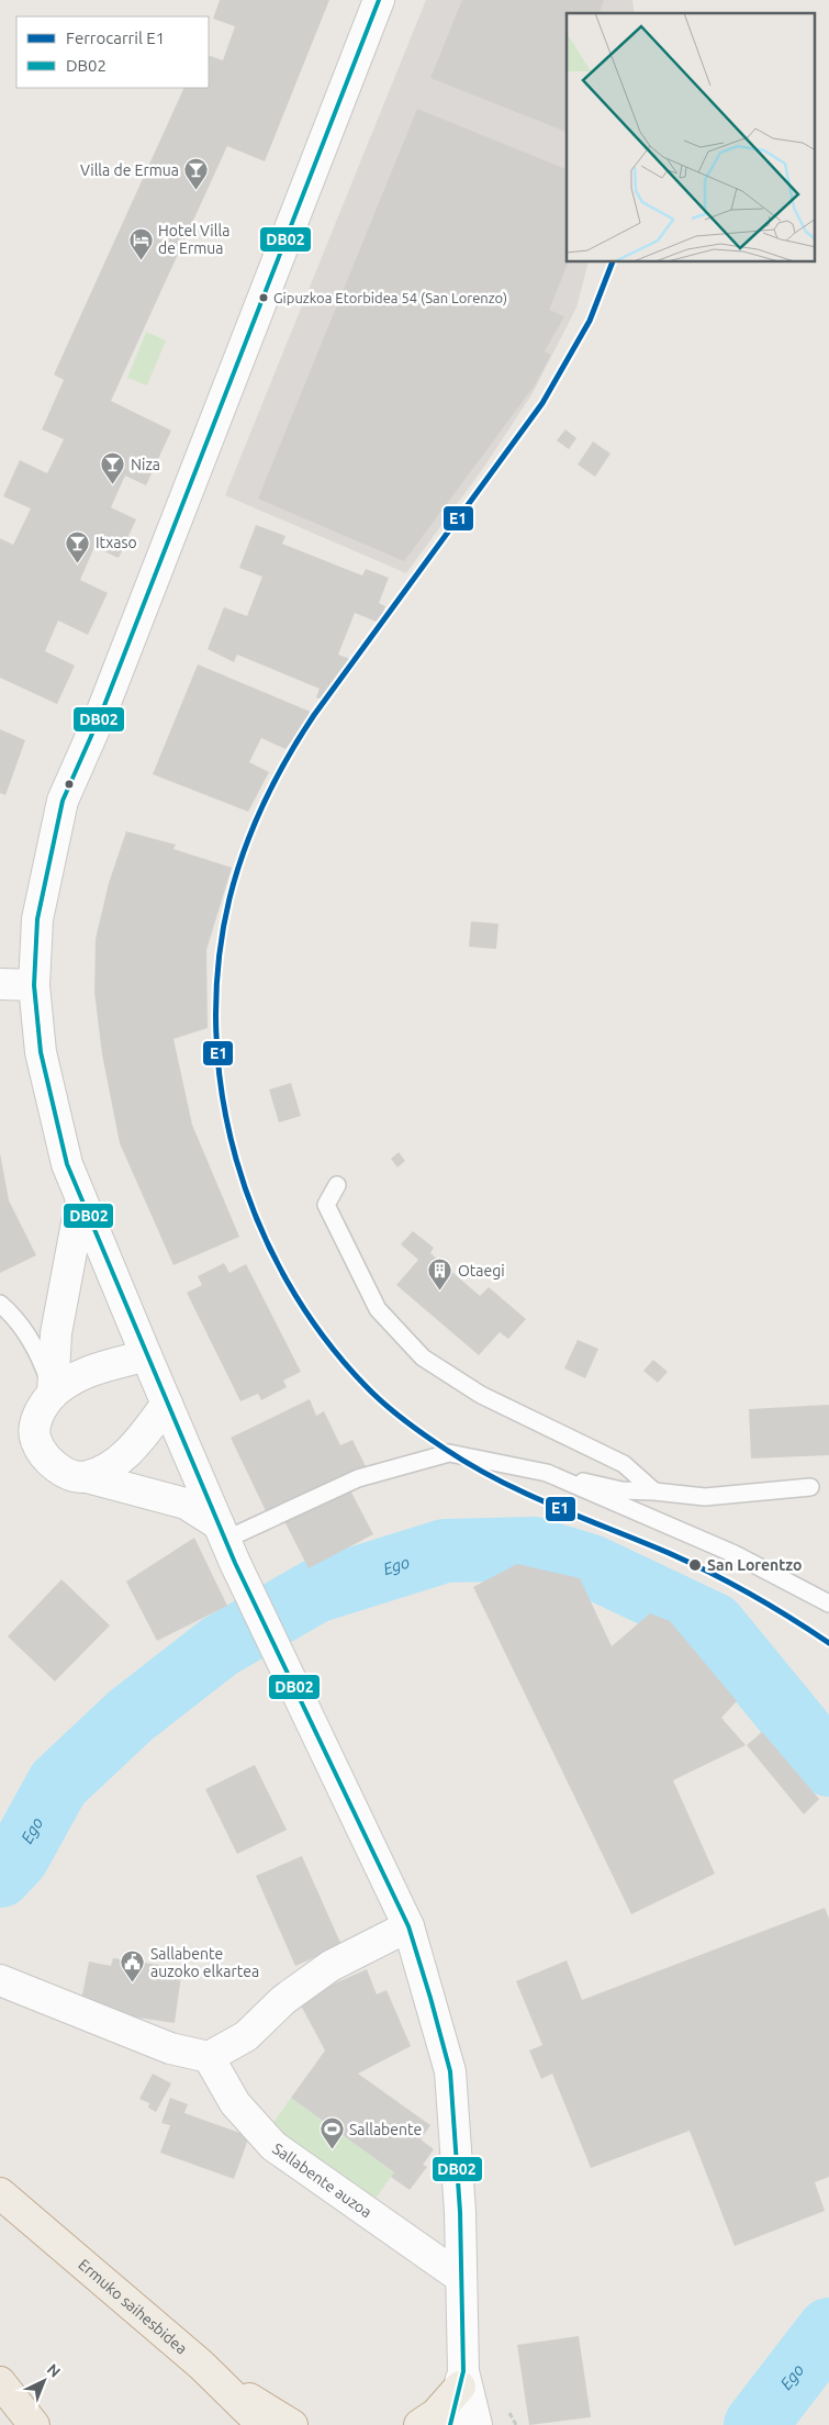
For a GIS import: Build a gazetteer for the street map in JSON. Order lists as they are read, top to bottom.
{
  "streets": {
    "highway": ["Ermuko saihesbidea"],
    "street": ["Sallabente auzoa"]
  },
  "water": ["Ego"],
  "places": {
    "bar": ["Villa de Ermua", "Niza", "Itxaso"],
    "hotel": ["Hotel Villa de Ermua"],
    "other": ["Gipuzkoa Etorbidea 54 (San Lorenzo)", "San Lorentzo"],
    "building": ["Otaegi"],
    "public building": ["Sallabente auzoko elkartea"],
    "sports": ["Sallabente"]
  },
  "lines": ["transit line DB02", "rail line E1"],
  "legend": ["Ferrocarril E1", "DB02"],
  "north": "top right"
}
